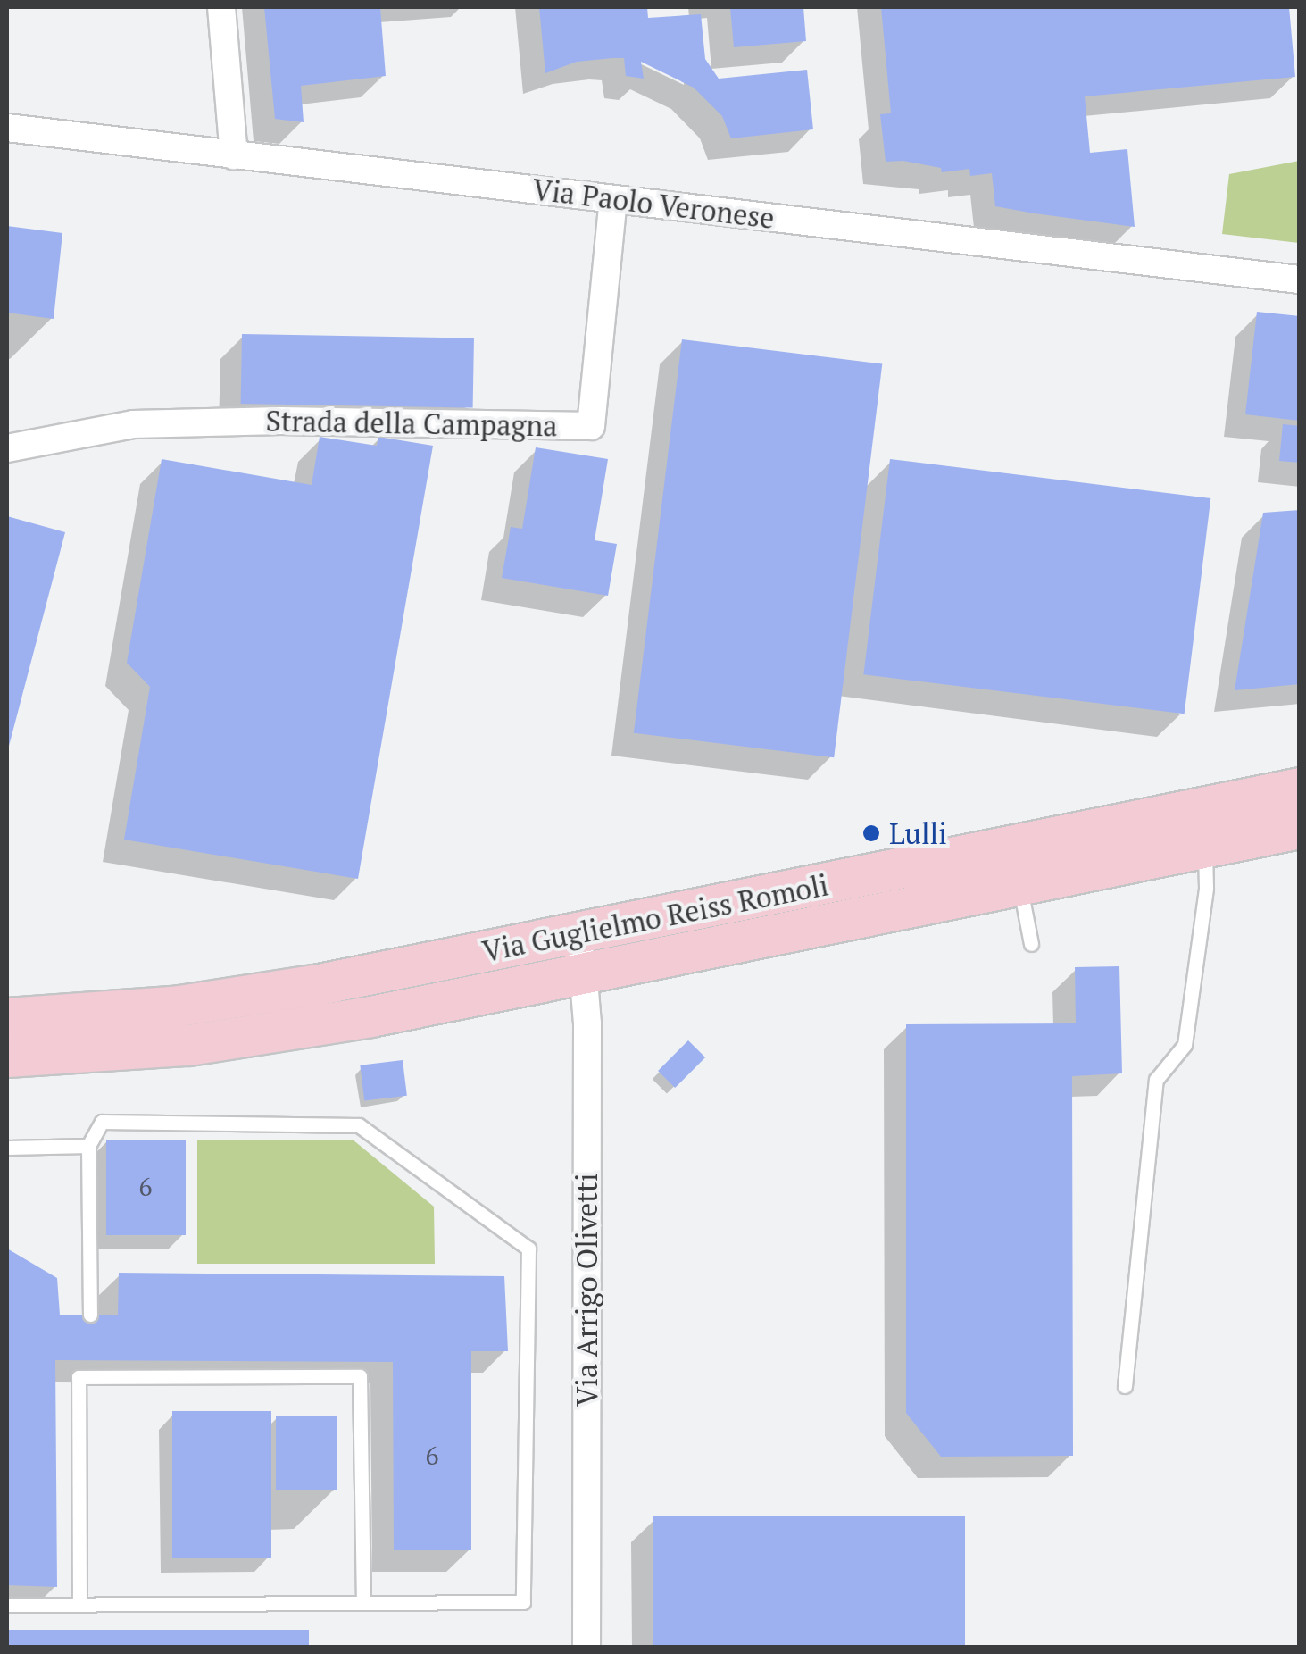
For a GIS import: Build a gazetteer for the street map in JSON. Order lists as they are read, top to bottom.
{
  "streets": {
    "main road": ["Via Guglielmo Reiss Romoli"],
    "street": ["Via Paolo Veronese", "Strada della Campagna", "Via Arrigo Olivetti"]
  },
  "crossings": [
    ["Via Paolo Veronese", "Strada della Campagna"],
    ["Via Guglielmo Reiss Romoli", "Via Arrigo Olivetti"]
  ],
  "places": ["Lulli"],
  "house_numbers": ["6", "6"]
}
